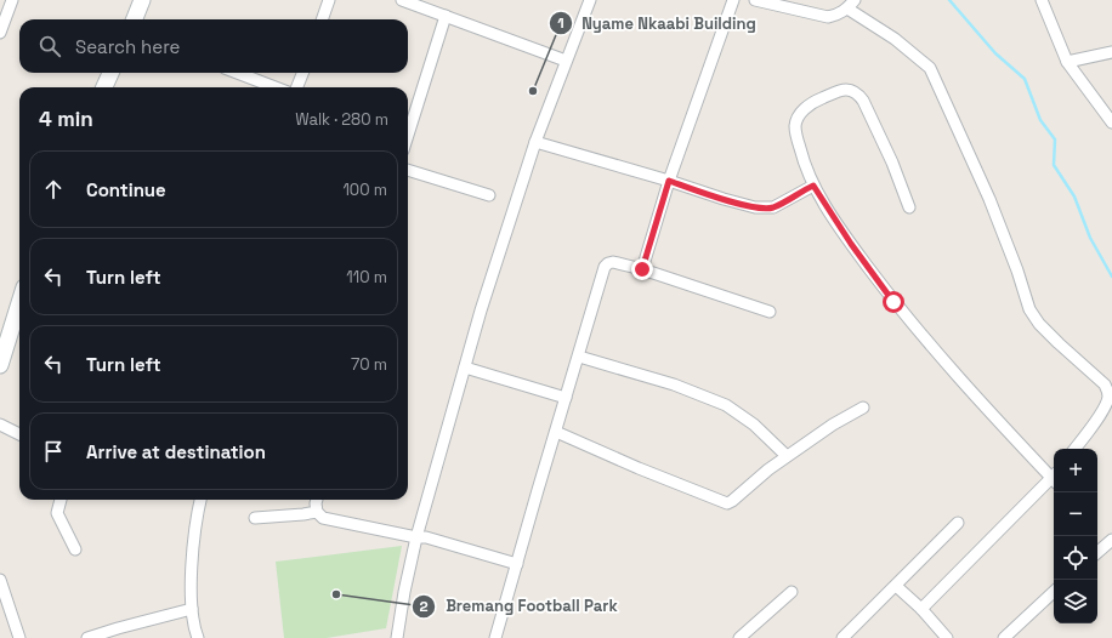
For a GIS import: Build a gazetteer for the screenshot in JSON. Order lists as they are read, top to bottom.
{
  "places": ["Nyame Nkaabi Building", "Bremang Football Park"],
  "page": {
    "search": "Search here",
    "heading": ["4 min", "Walk · 280 m"],
    "list": [
      ["Continue", "100 m"],
      ["Turn left", "110 m"],
      ["Turn left", "70 m"],
      "Arrive at destination"
    ],
    "map_buttons": ["+", "−"]
  }
}
